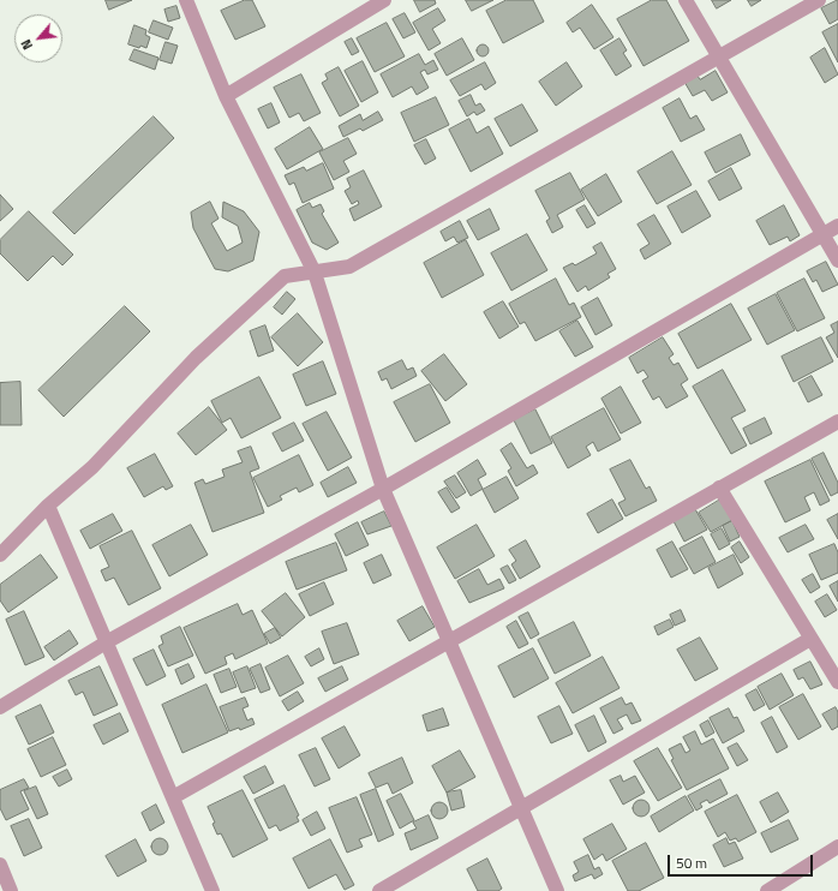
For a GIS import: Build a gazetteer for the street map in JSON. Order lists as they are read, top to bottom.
{
  "scale_bar": "50 m",
  "north": "bottom left"
}
